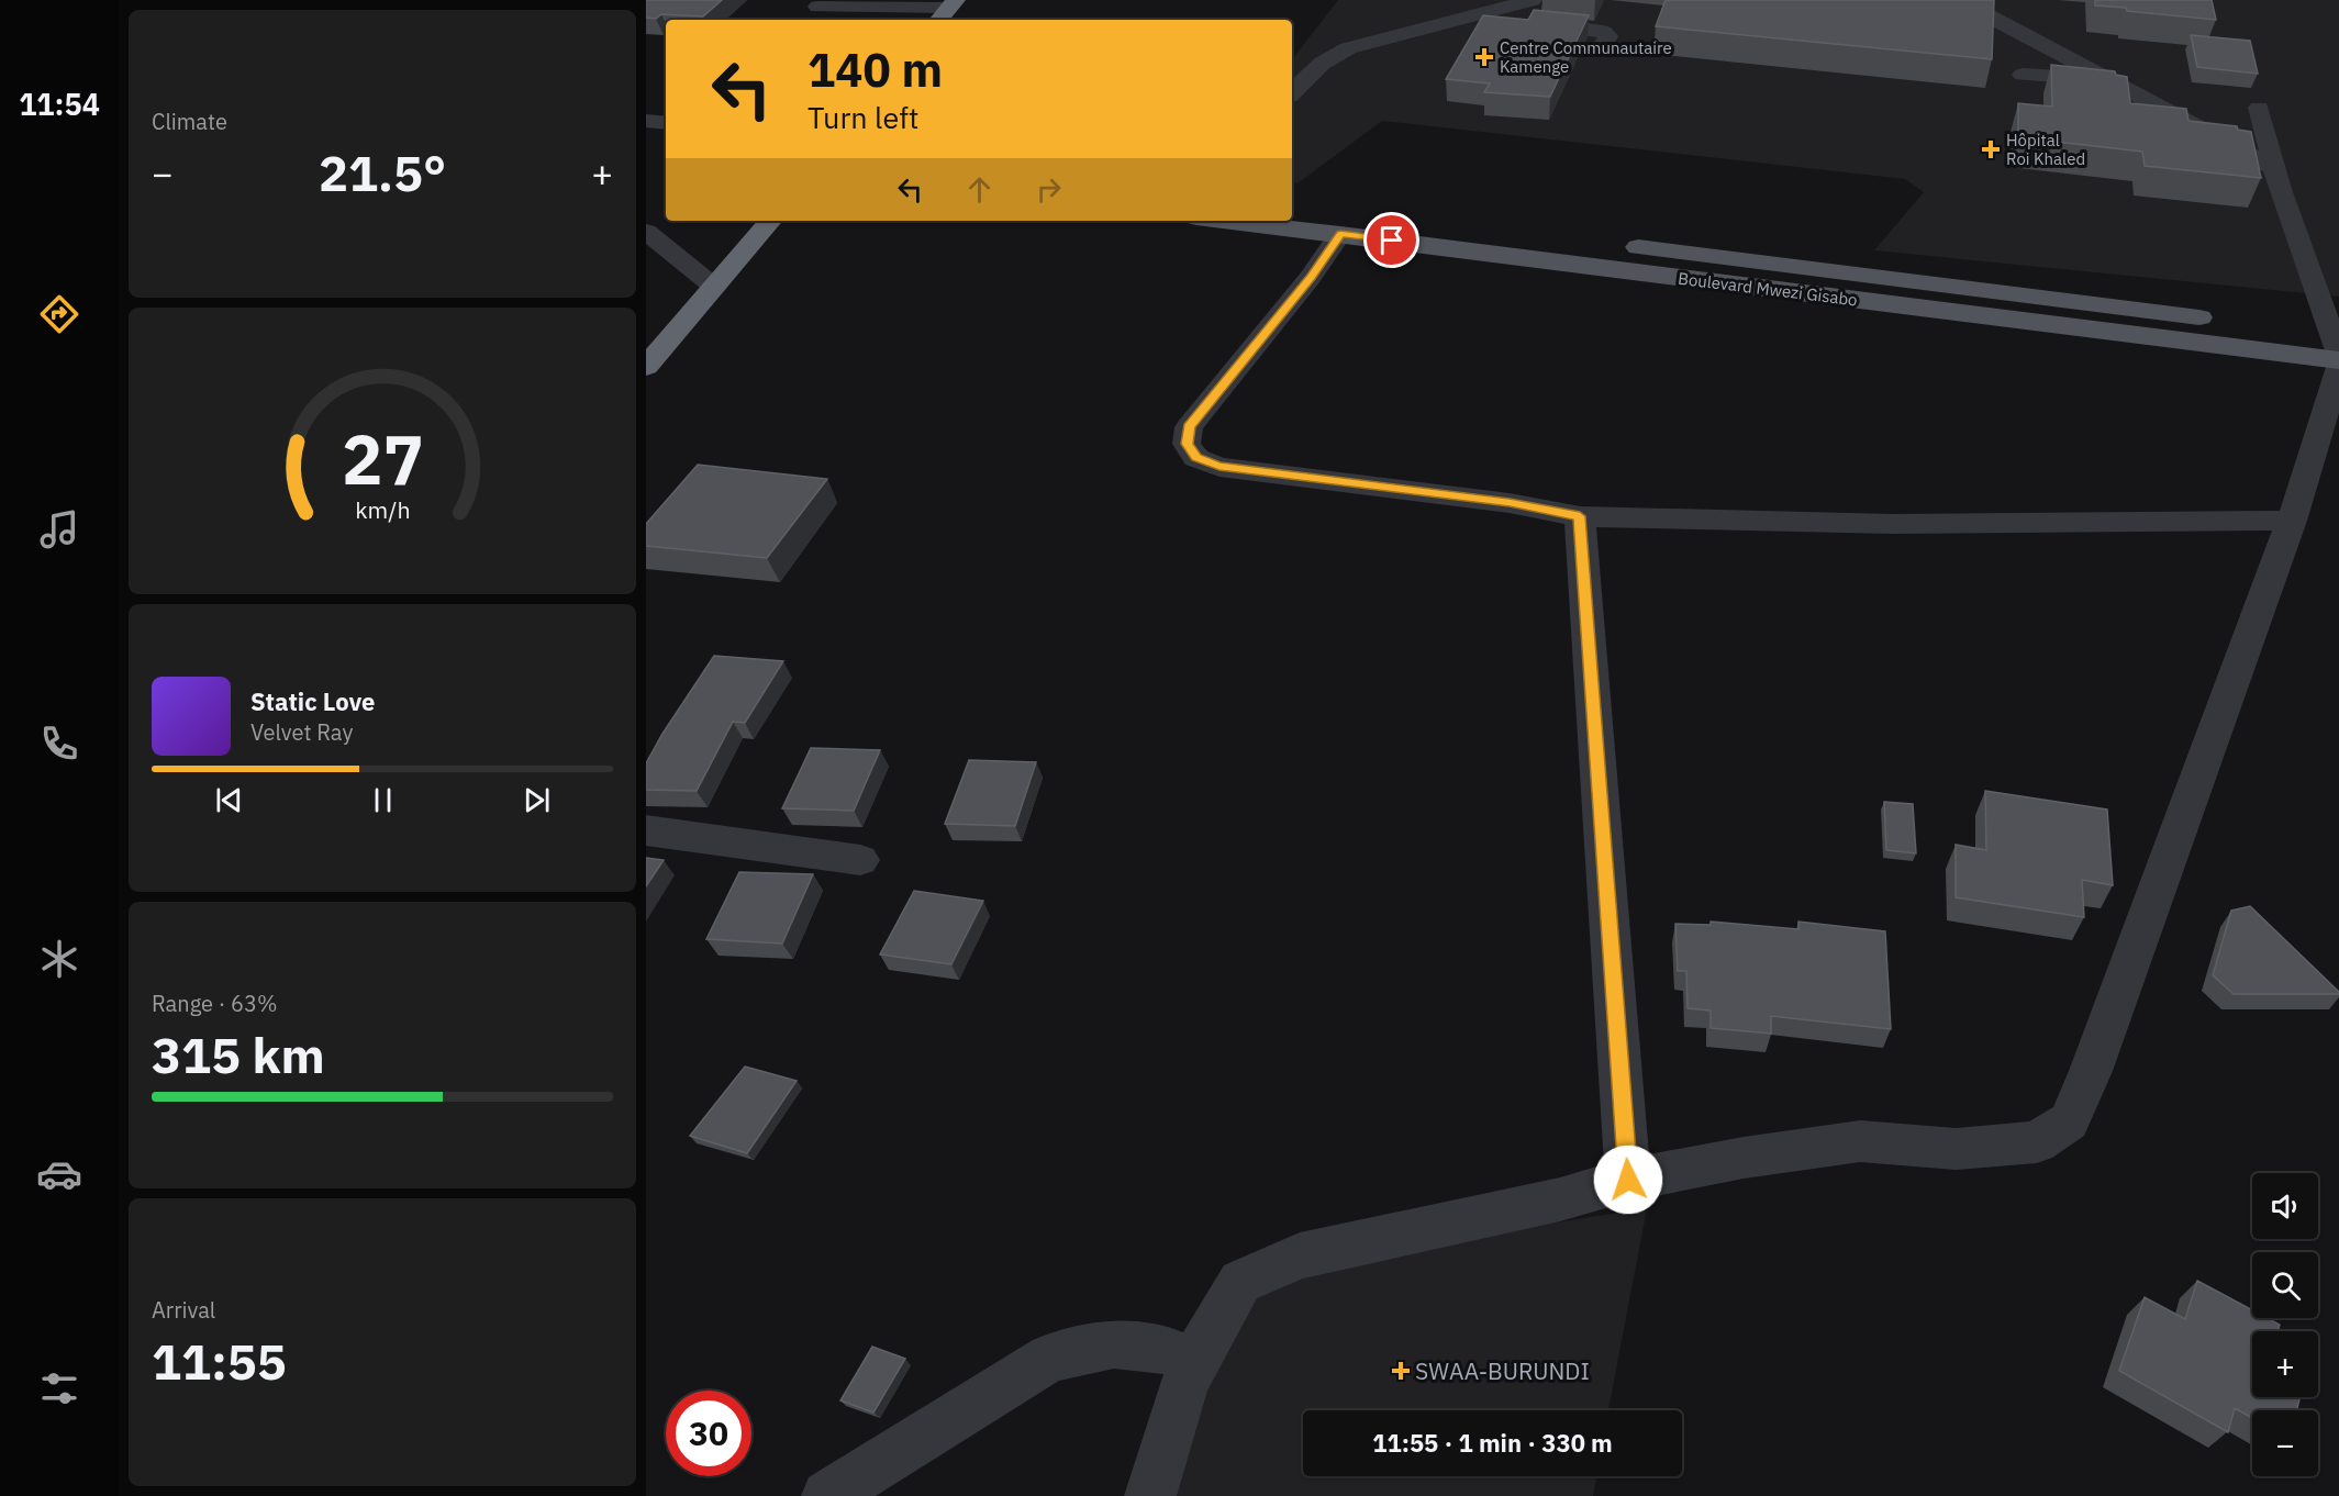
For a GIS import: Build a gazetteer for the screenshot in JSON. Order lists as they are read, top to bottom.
{
  "streets": {
    "main road": ["Boulevard Mwezi Gisabo"]
  },
  "places": {
    "health": ["Centre Communautaire Kamenge", "Hôpital Roi Khaled", "SWAA-BURUNDI"]
  },
  "page": {
    "tabs": "11:54",
    "tile": [
      "Climate",
      ["Range · 63%", "315 km"],
      ["Arrival", "11:55"]
    ],
    "turn": ["140 m", "Turn left"],
    "heat": ["−", "21.5°", "+"],
    "song": ["Static Love", "Velvet Ray"],
    "map_buttons": ["+", "−"],
    "limit": "30",
    "trip": "11:55 · 1 min · 330 m",
    "gauge": ["27", "km/h"]
  }
}
